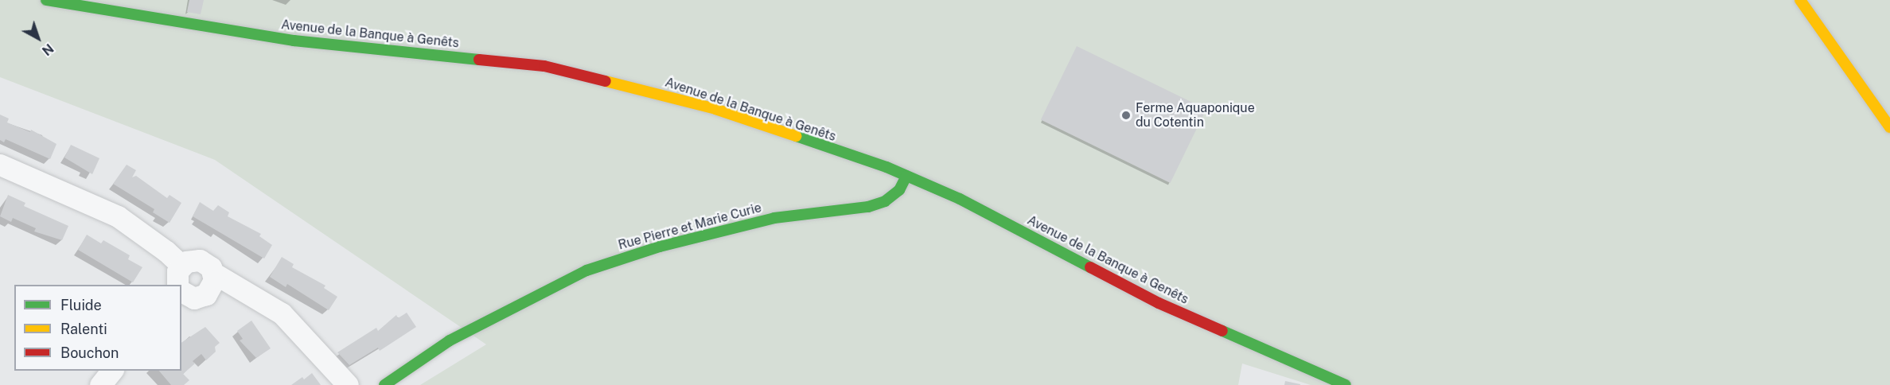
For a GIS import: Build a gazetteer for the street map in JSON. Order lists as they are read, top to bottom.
{
  "streets": {
    "street": ["Avenue de la Banque à Genêts", "Rue Pierre et Marie Curie"]
  },
  "crossings": [
    ["Avenue de la Banque à Genêts", "Rue Pierre et Marie Curie"]
  ],
  "places": ["Ferme Aquaponique du Cotentin"],
  "legend": ["Fluide", "Ralenti", "Bouchon"],
  "north": "bottom right"
}
